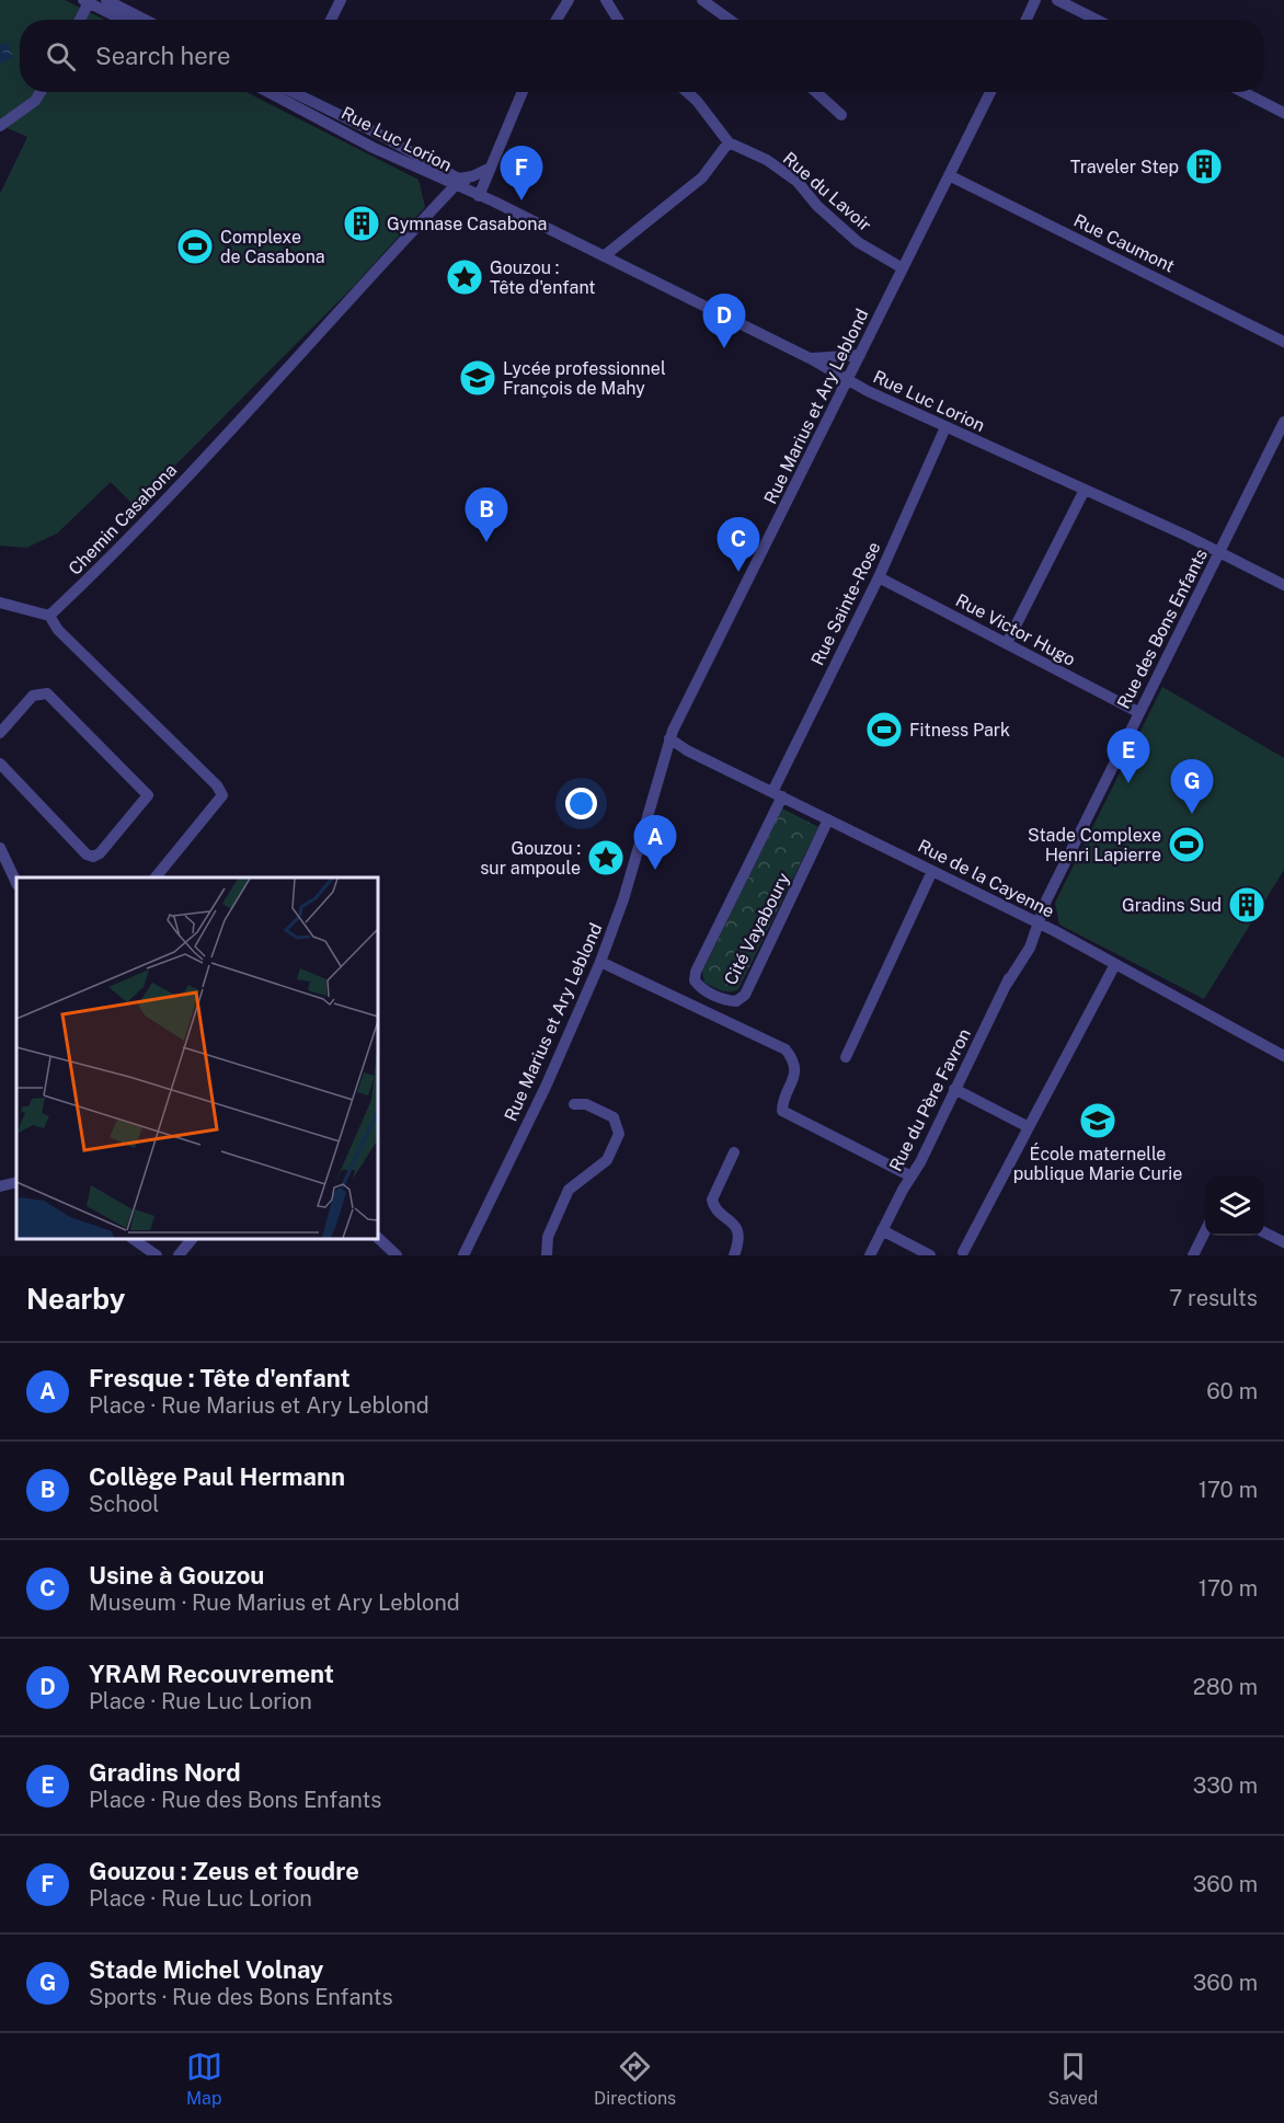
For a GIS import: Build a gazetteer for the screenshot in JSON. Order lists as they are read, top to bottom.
{
  "streets": {
    "street": [
      "Rue Luc Lorion",
      "Rue du Lavoir",
      "Rue Caumont",
      "Rue Marius et Ary Leblond",
      "Chemin Casabona",
      "Rue Sainte-Rose",
      "Rue des Bons Enfants",
      "Rue Victor Hugo",
      "Rue de la Cayenne",
      "Cité Vayaboury",
      "Rue du Père Favron"
    ]
  },
  "crossings": [
    ["Rue Luc Lorion", "Rue Marius et Ary Leblond"],
    ["Rue Luc Lorion", "Chemin Casabona"],
    ["Rue Luc Lorion", "Rue Sainte-Rose"],
    ["Rue Luc Lorion", "Rue des Bons Enfants"],
    ["Rue du Lavoir", "Rue Marius et Ary Leblond"],
    ["Rue Caumont", "Rue Marius et Ary Leblond"],
    ["Rue Marius et Ary Leblond", "Rue de la Cayenne"],
    ["Rue Sainte-Rose", "Rue Victor Hugo"],
    ["Rue Sainte-Rose", "Rue de la Cayenne"],
    ["Rue Sainte-Rose", "Cité Vayaboury"],
    ["Rue des Bons Enfants", "Rue Victor Hugo"],
    ["Rue des Bons Enfants", "Rue de la Cayenne"],
    ["Rue des Bons Enfants", "Rue du Père Favron"],
    ["Rue de la Cayenne", "Cité Vayaboury"],
    ["Rue de la Cayenne", "Rue du Père Favron"]
  ],
  "places": {
    "building": ["Traveler Step", "Gymnase Casabona", "Gradins Sud"],
    "sports": ["Complexe de Casabona", "Fitness Park", "Stade Complexe Henri Lapierre"],
    "place": ["Gouzou : Tête d'enfant", "Gouzou : sur ampoule"],
    "school or university": ["Lycée professionnel François de Mahy", "École maternelle publique Marie Curie"]
  },
  "page": {
    "search": "Search here",
    "pins": [
      "F",
      "D",
      "B",
      "C",
      "E",
      "G",
      "A"
    ],
    "heading": ["Nearby", "7 results"],
    "list": [
      {
        "mark": "A",
        "name": "Fresque : Tête d'enfant",
        "note": "Place · Rue Marius et Ary Leblond",
        "value": "60 m"
      },
      {
        "mark": "B",
        "name": "Collège Paul Hermann",
        "note": "School",
        "value": "170 m"
      },
      {
        "mark": "C",
        "name": "Usine à Gouzou",
        "note": "Museum · Rue Marius et Ary Leblond",
        "value": "170 m"
      },
      {
        "mark": "D",
        "name": "YRAM Recouvrement",
        "note": "Place · Rue Luc Lorion",
        "value": "280 m"
      },
      {
        "mark": "E",
        "name": "Gradins Nord",
        "note": "Place · Rue des Bons Enfants",
        "value": "330 m"
      },
      {
        "mark": "F",
        "name": "Gouzou : Zeus et foudre",
        "note": "Place · Rue Luc Lorion",
        "value": "360 m"
      },
      {
        "mark": "G",
        "name": "Stade Michel Volnay",
        "note": "Sports · Rue des Bons Enfants",
        "value": "360 m"
      }
    ],
    "nav": ["Map", "Directions", "Saved"]
  }
}
